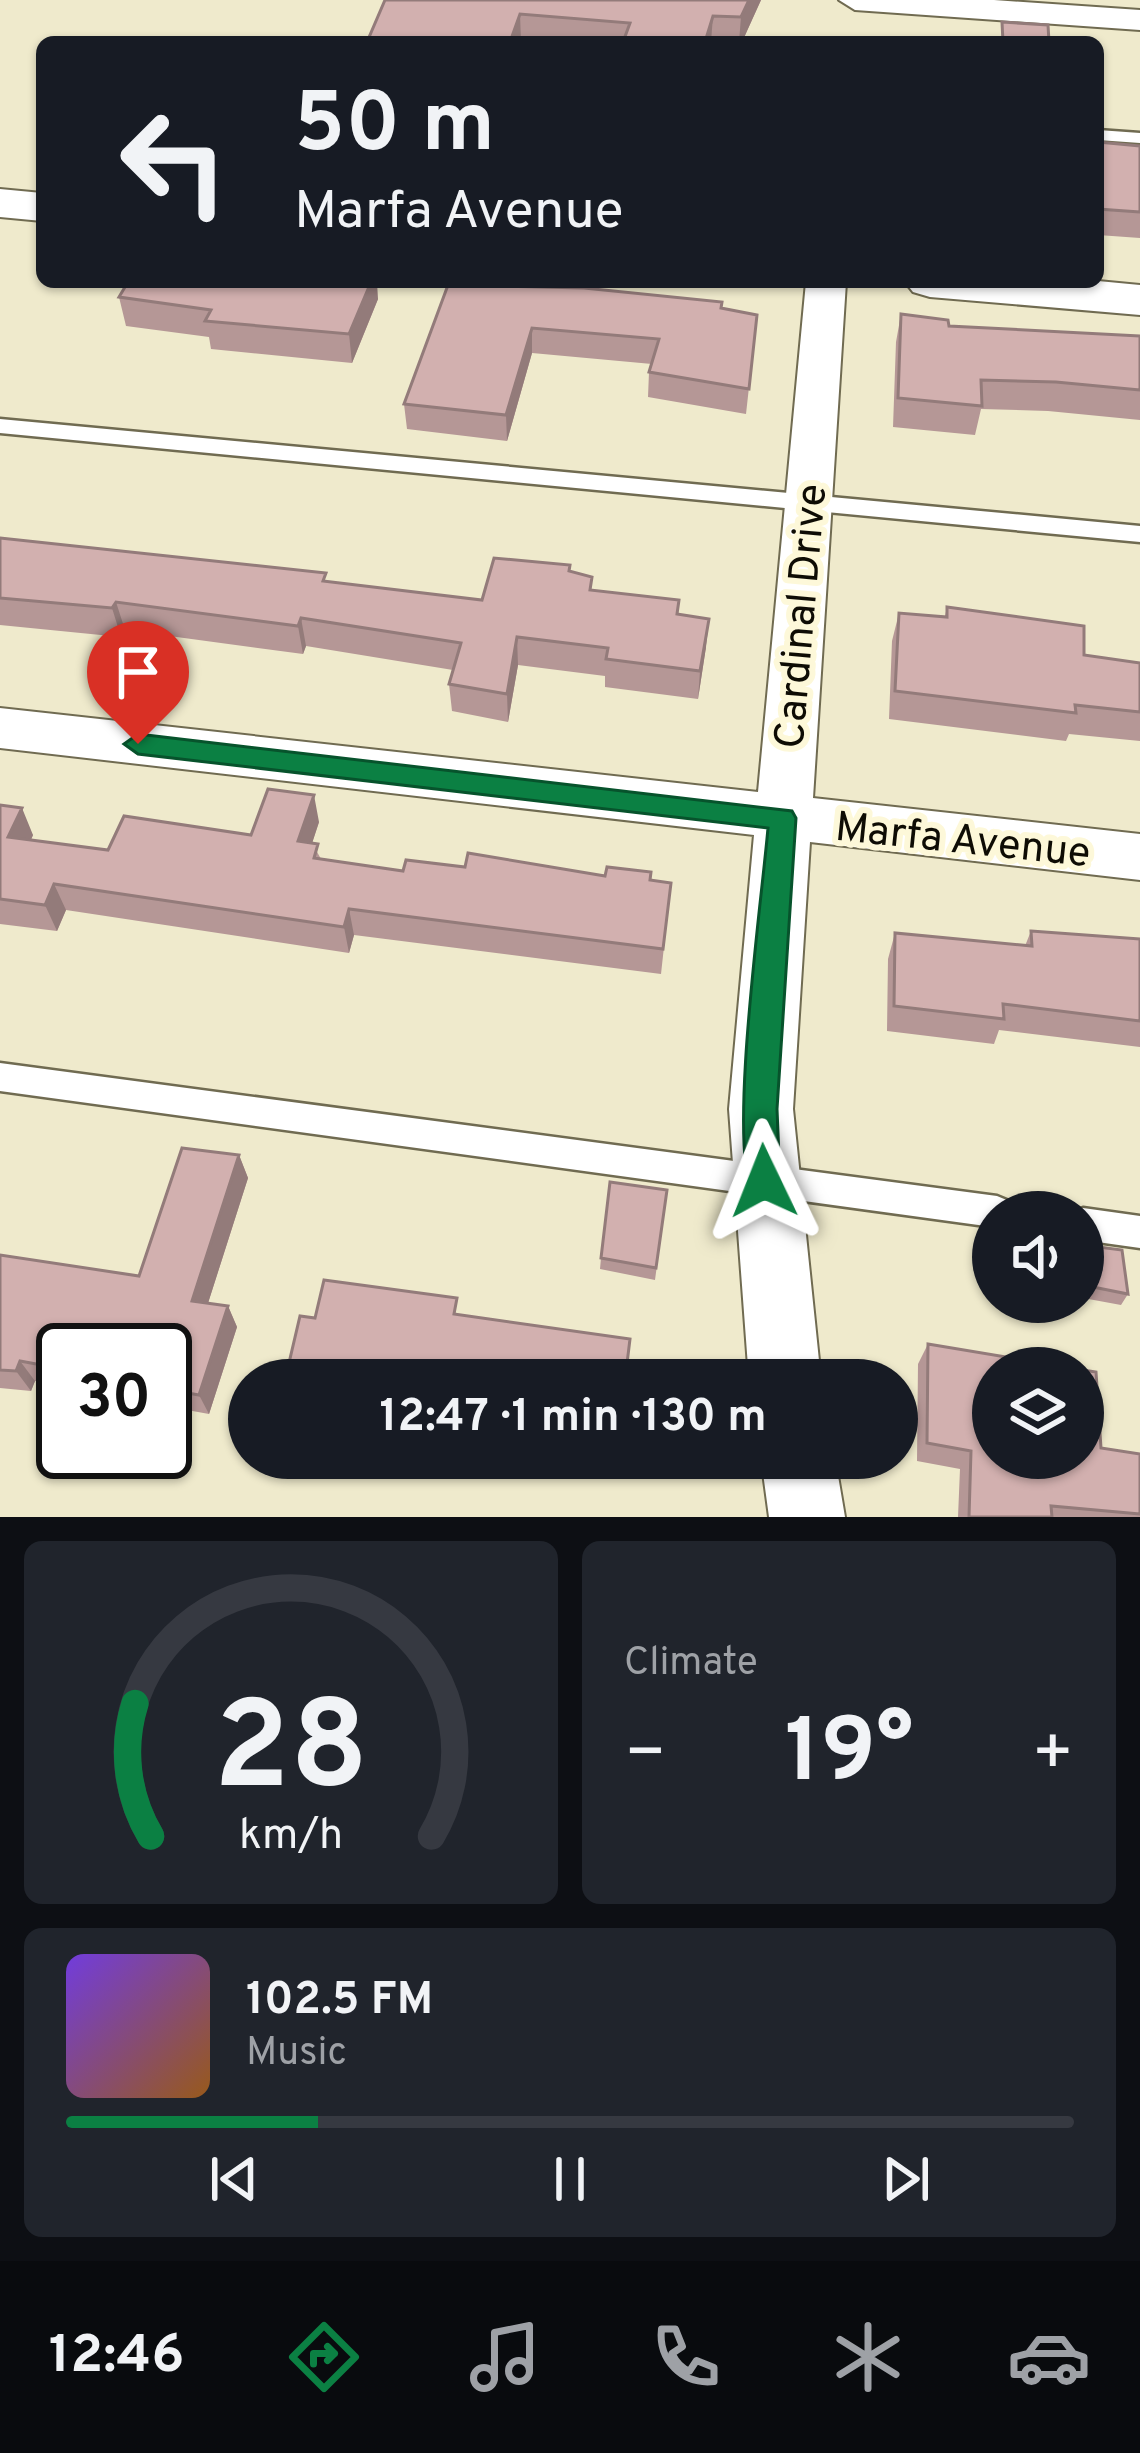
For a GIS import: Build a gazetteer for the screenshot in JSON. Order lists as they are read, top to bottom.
{
  "streets": {
    "street": ["Cardinal Drive", "Marfa Avenue"]
  },
  "crossings": [
    ["Cardinal Drive", "Marfa Avenue"]
  ],
  "page": {
    "turn": ["50 m", "Marfa Avenue"],
    "limit": "30",
    "trip": "12:47 · 1 min · 130 m",
    "tile": "Climate",
    "heat": ["−", "19°", "+"],
    "song": ["102.5 FM", "Music"],
    "tabs": "12:46",
    "gauge": ["28", "km/h"]
  }
}
